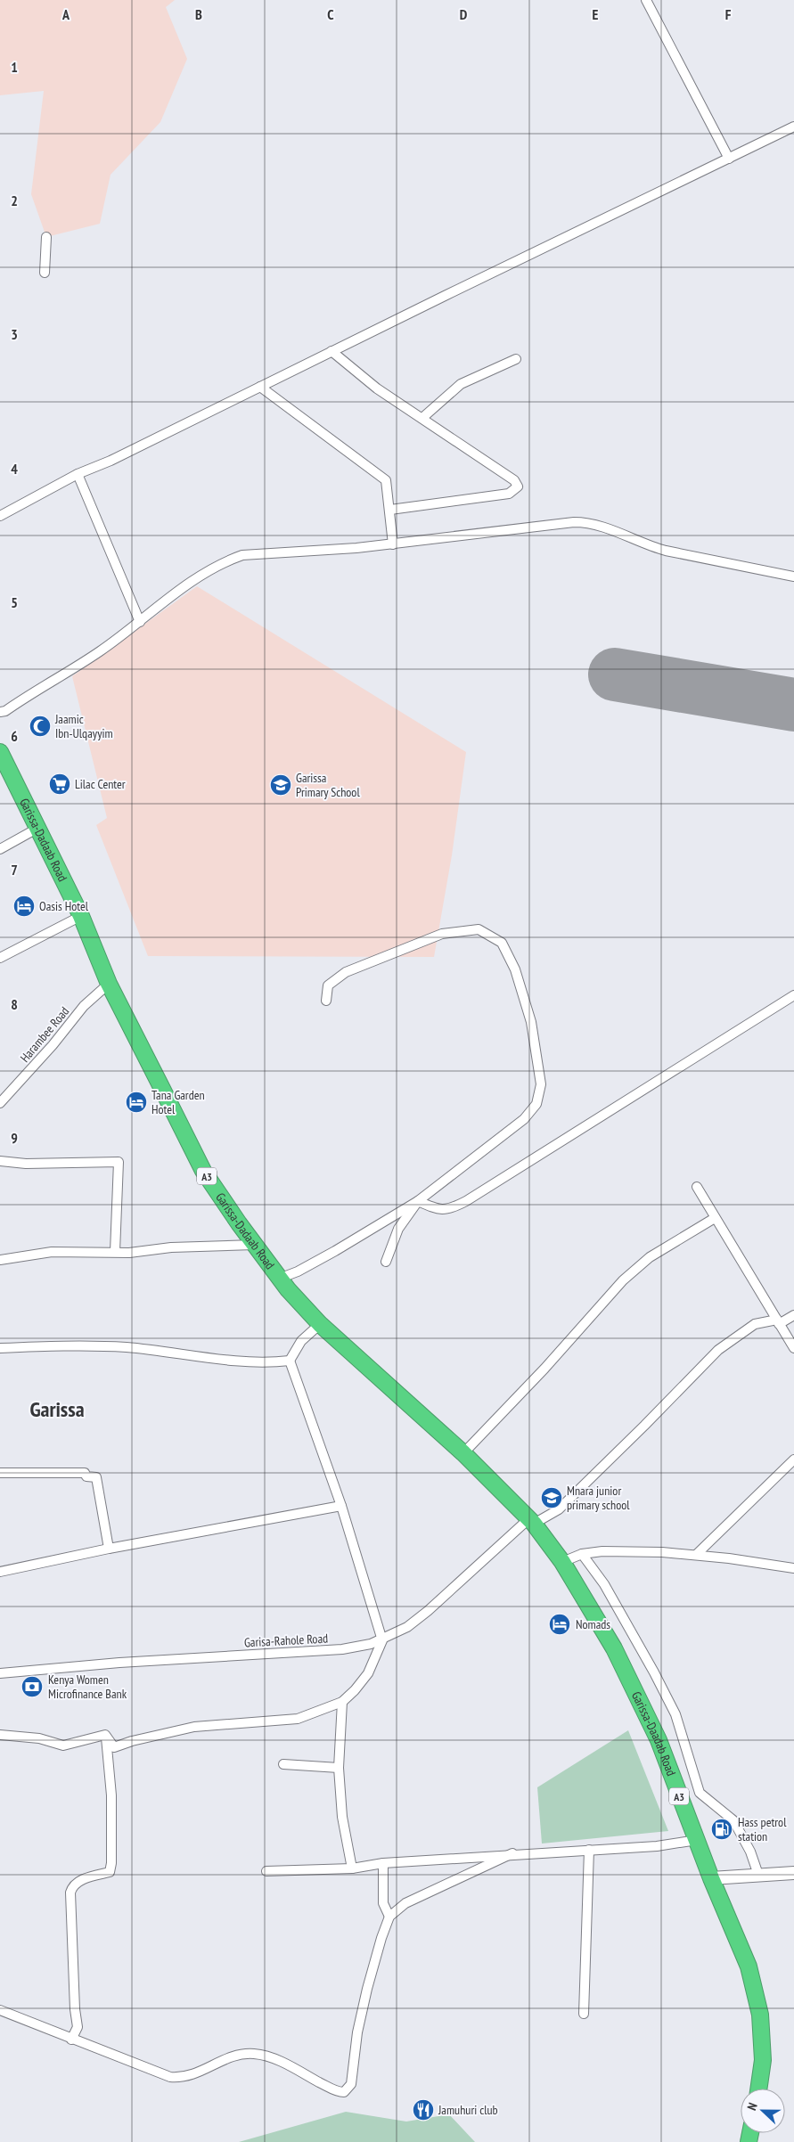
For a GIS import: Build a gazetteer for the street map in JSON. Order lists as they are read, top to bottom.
{
  "streets": {
    "highway": ["Garissa-Dadaab Road", "A3", "Garissa-Daadab Road"],
    "street": ["Harambee Road", "Garisa-Rahole Road"]
  },
  "crossings": [
    ["Garissa-Dadaab Road", "Harambee Road"],
    ["Garissa-Dadaab Road", "Garisa-Rahole Road"],
    ["Garissa-Dadaab Road", "Garissa-Daadab Road"],
    ["Garisa-Rahole Road", "Garissa-Daadab Road"]
  ],
  "districts": ["Garissa"],
  "places": {
    "mosque": ["Jaamic Ibn-Ulqayyim"],
    "supermarket": ["Lilac Center"],
    "school or university": ["Garissa Primary School", "Mnara junior primary school"],
    "hotel": ["Oasis Hotel", "Tana Garden Hotel", "Nomads"],
    "bank": ["Kenya Women Microfinance Bank"],
    "fuel station": ["Hass petrol station"],
    "restaurant": ["Jamuhuri club"]
  },
  "north": "left",
  "grid": {
    "columns": [
      "A",
      "B",
      "C",
      "D",
      "E",
      "F"
    ],
    "rows": [
      "1",
      "2",
      "3",
      "4",
      "5",
      "6",
      "7",
      "8",
      "9"
    ]
  }
}
